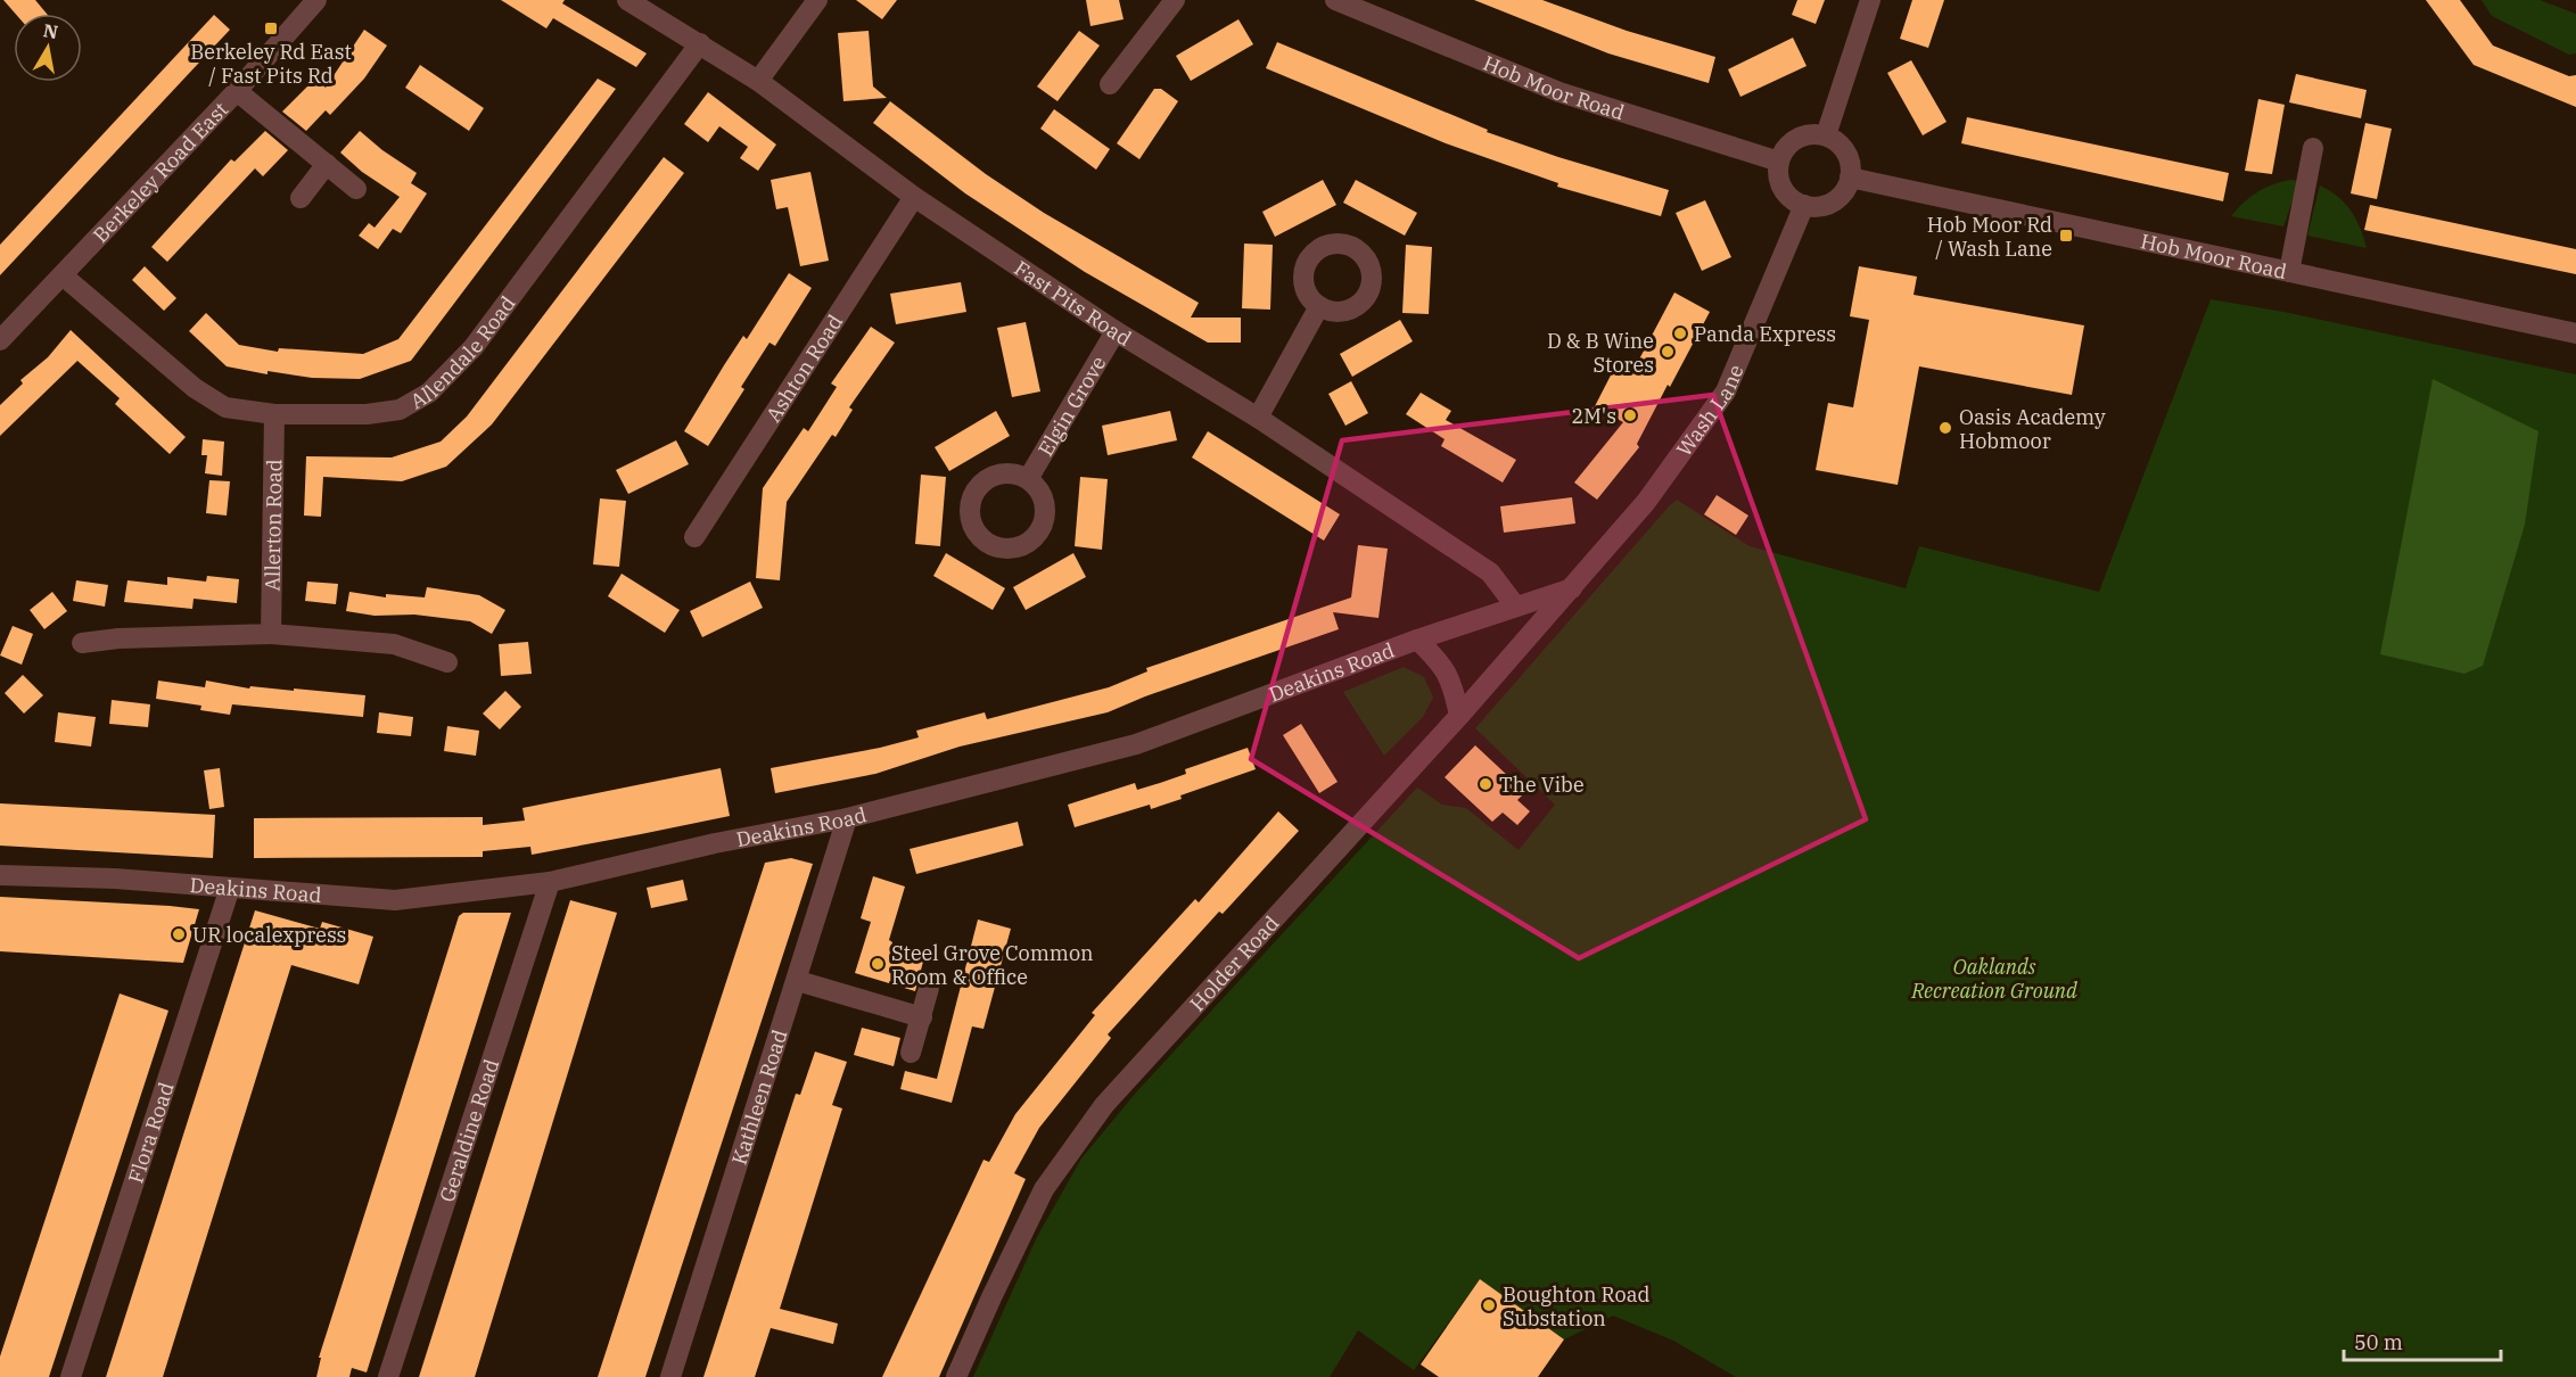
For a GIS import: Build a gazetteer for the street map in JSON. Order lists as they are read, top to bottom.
{
  "streets": {
    "street": [
      "Hob Moor Road",
      "Berkeley Road East",
      "Fast Pits Road",
      "Allendale Road",
      "Ashton Road",
      "Elgin Grove",
      "Wash Lane",
      "Allerton Road",
      "Deakins Road",
      "Holder Road",
      "Kathleen Road",
      "Geraldine Road",
      "Flora Road"
    ]
  },
  "crossings": [
    ["Hob Moor Road", "Wash Lane"],
    ["Berkeley Road East", "Allendale Road"],
    ["Fast Pits Road", "Allendale Road"],
    ["Fast Pits Road", "Ashton Road"],
    ["Fast Pits Road", "Elgin Grove"],
    ["Fast Pits Road", "Deakins Road"],
    ["Allendale Road", "Allerton Road"],
    ["Wash Lane", "Deakins Road"],
    ["Wash Lane", "Holder Road"],
    ["Deakins Road", "Holder Road"],
    ["Deakins Road", "Kathleen Road"],
    ["Deakins Road", "Geraldine Road"],
    ["Deakins Road", "Flora Road"]
  ],
  "parks": ["Oaklands Recreation Ground"],
  "places": {
    "transit": ["Berkeley Rd East / Fast Pits Rd", "Hob Moor Rd / Wash Lane"],
    "other": [
      "Panda Express",
      "D & B Wine Stores",
      "2M's",
      "Oasis Academy Hobmoor",
      "The Vibe",
      "UR localexpress",
      "Steel Grove Common Room & Office",
      "Boughton Road Substation"
    ]
  },
  "scale_bar": "50 m",
  "north": "top"
}
